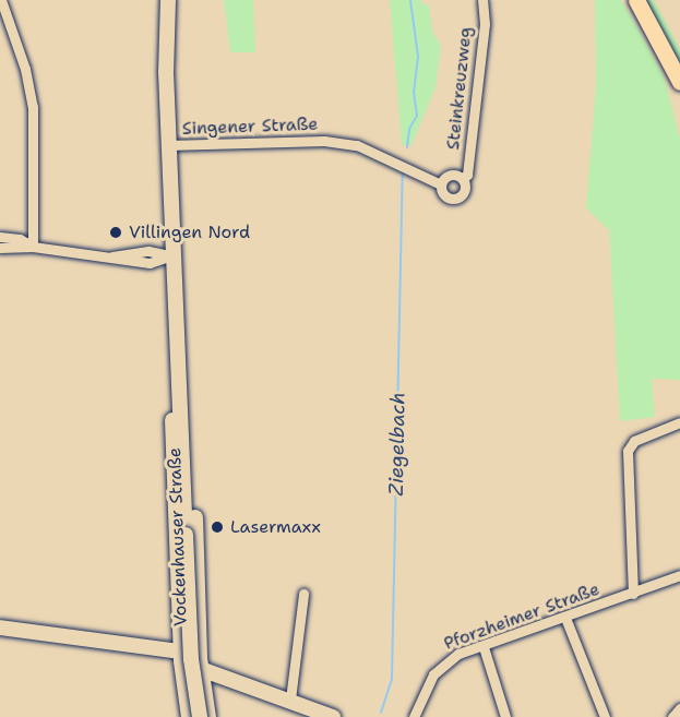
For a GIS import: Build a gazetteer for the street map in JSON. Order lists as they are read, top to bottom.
{
  "streets": {
    "main road": ["Vockenhauser Straße"],
    "street": ["Steinkreuzweg", "Singener Straße", "Pforzheimer Straße"]
  },
  "crossings": [
    ["Steinkreuzweg", "Singener Straße"],
    ["Singener Straße", "Vockenhauser Straße"]
  ],
  "water": ["Ziegelbach"],
  "places": ["Villingen Nord", "Lasermaxx"]
}
